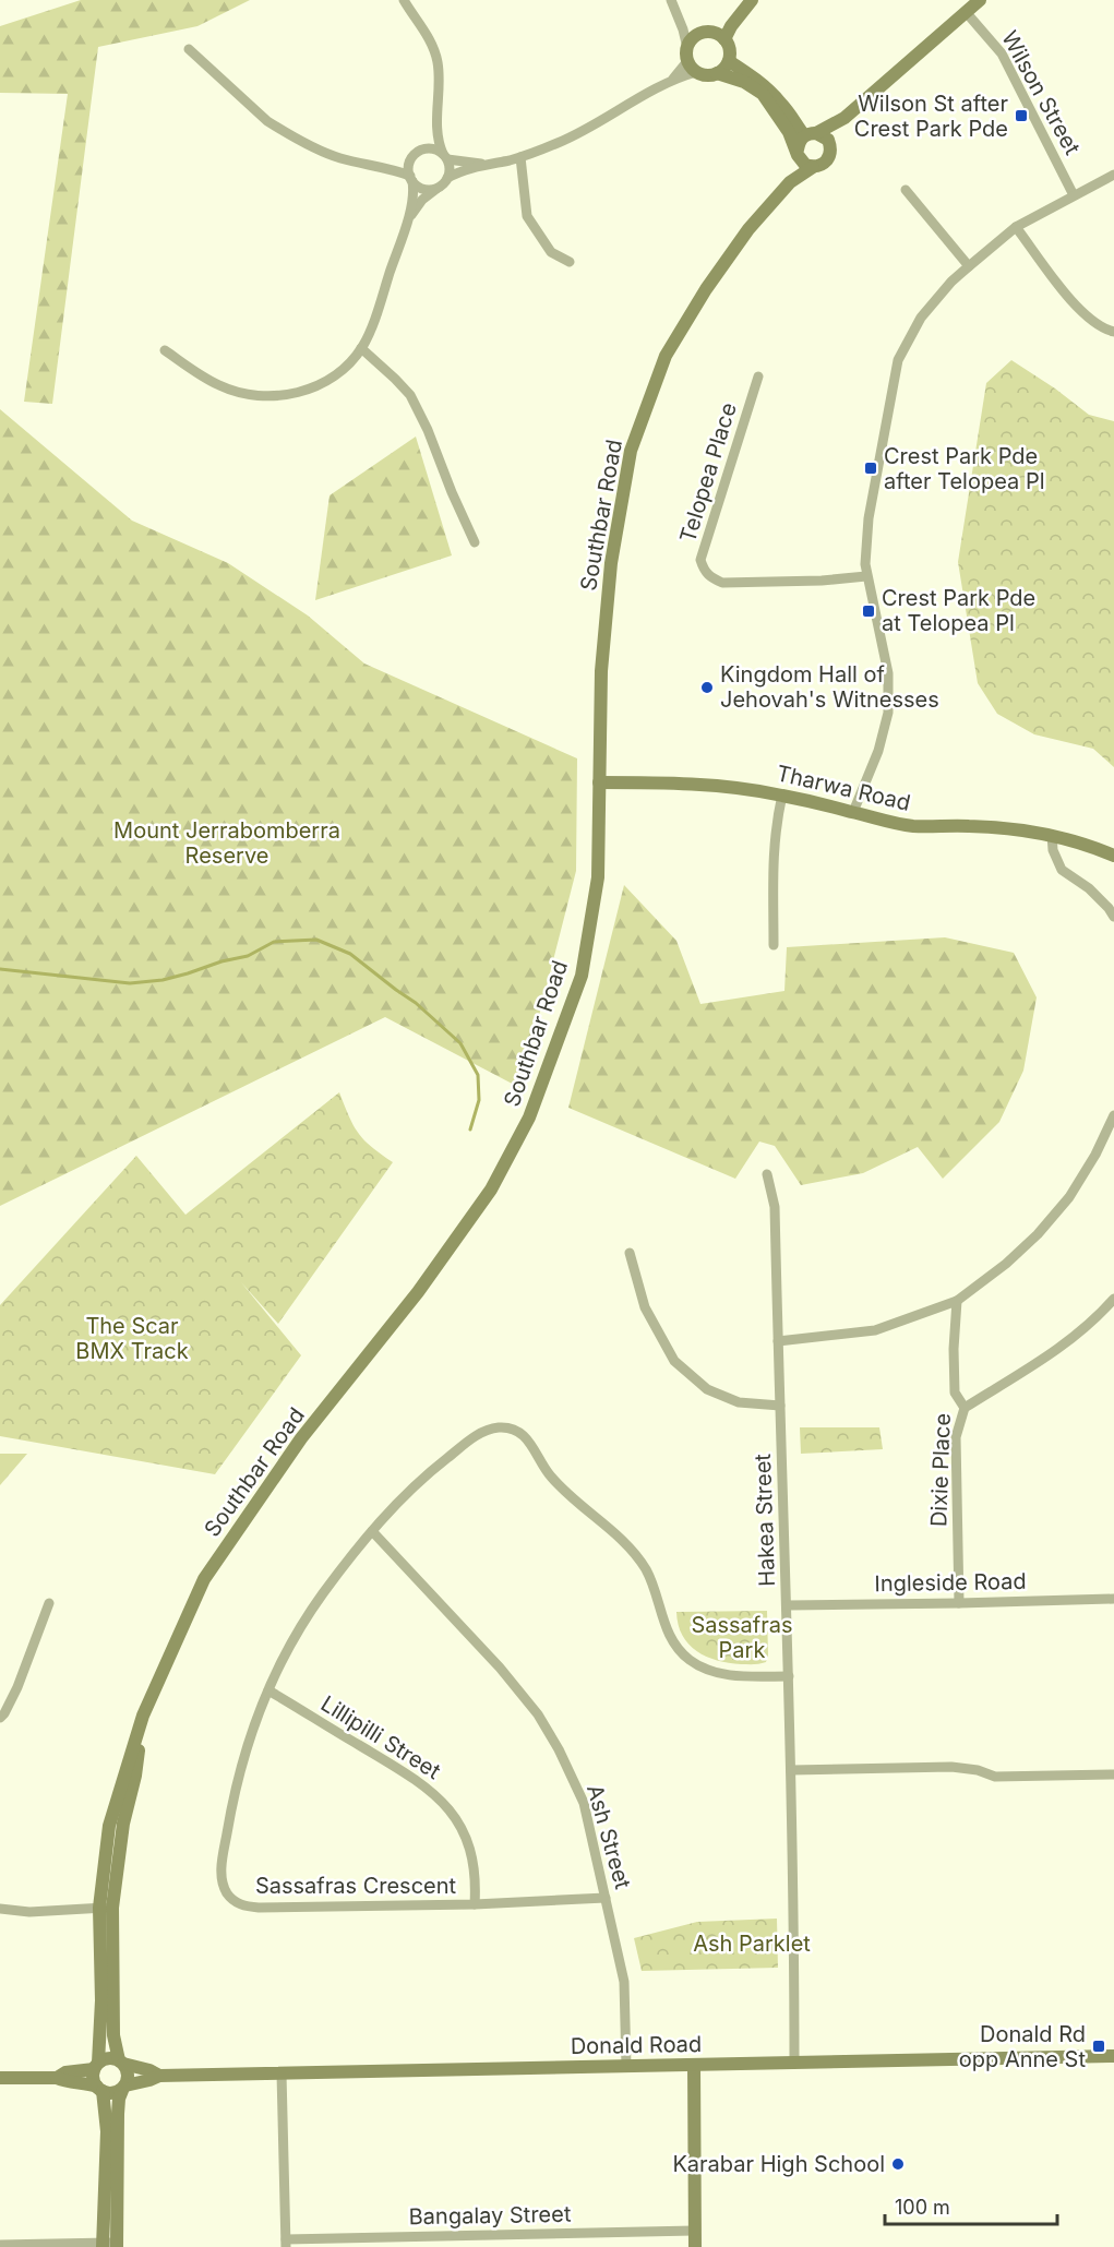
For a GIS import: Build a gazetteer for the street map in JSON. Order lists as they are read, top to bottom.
{
  "streets": {
    "main road": ["Southbar Road", "Tharwa Road", "Donald Road"],
    "street": [
      "Wilson Street",
      "Telopea Place",
      "Dixie Place",
      "Hakea Street",
      "Ingleside Road",
      "Lillipilli Street",
      "Ash Street",
      "Sassafras Crescent",
      "Bangalay Street"
    ]
  },
  "crossings": [
    ["Southbar Road", "Tharwa Road"],
    ["Southbar Road", "Donald Road"],
    ["Dixie Place", "Ingleside Road"],
    ["Hakea Street", "Ingleside Road"],
    ["Hakea Street", "Sassafras Crescent"],
    ["Hakea Street", "Donald Road"],
    ["Lillipilli Street", "Sassafras Crescent"],
    ["Ash Street", "Sassafras Crescent"],
    ["Ash Street", "Donald Road"]
  ],
  "parks": [
    "Mount Jerrabomberra Reserve",
    "The Scar BMX Track",
    "Sassafras Park",
    "Ash Parklet"
  ],
  "places": {
    "transit": [
      "Wilson St after Crest Park Pde",
      "Crest Park Pde after Telopea Pl",
      "Crest Park Pde at Telopea Pl",
      "Donald Rd opp Anne St"
    ],
    "other": ["Kingdom Hall of Jehovah's Witnesses", "Karabar High School"]
  },
  "scale_bar": "100 m"
}
